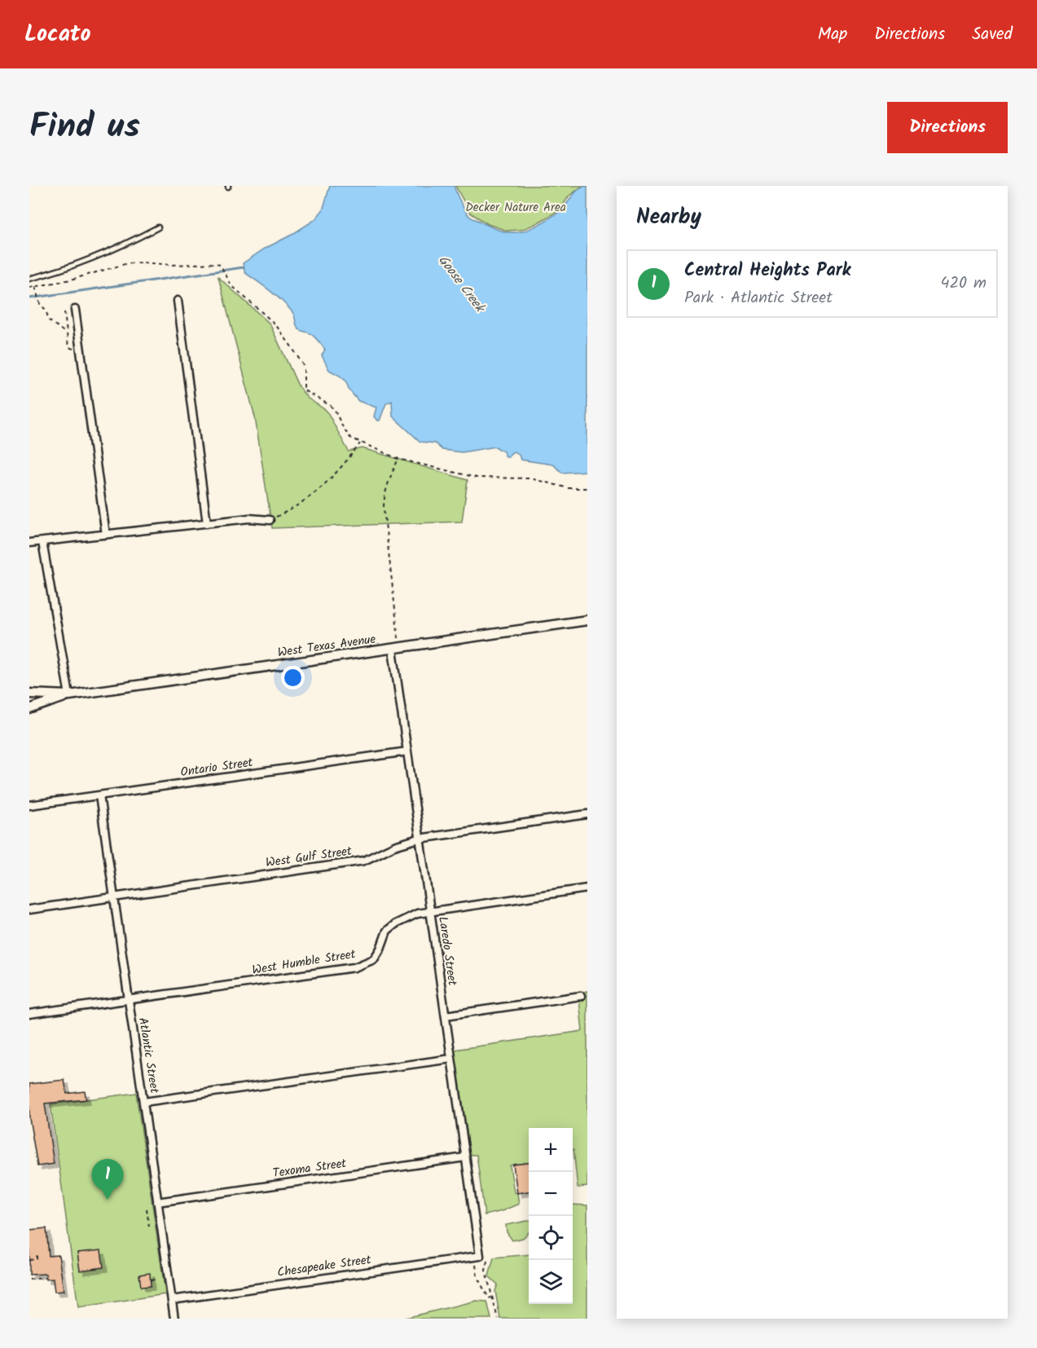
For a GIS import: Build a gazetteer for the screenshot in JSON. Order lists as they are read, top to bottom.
{
  "streets": {
    "street": [
      "West Texas Avenue",
      "Ontario Street",
      "West Gulf Street",
      "Laredo Street",
      "West Humble Street",
      "Atlantic Street",
      "Texoma Street",
      "Chesapeake Street"
    ]
  },
  "crossings": [
    ["West Texas Avenue", "Laredo Street"],
    ["Ontario Street", "Laredo Street"],
    ["Ontario Street", "Atlantic Street"],
    ["West Gulf Street", "Laredo Street"],
    ["West Gulf Street", "Atlantic Street"],
    ["Laredo Street", "West Humble Street"],
    ["Laredo Street", "Texoma Street"],
    ["Laredo Street", "Chesapeake Street"],
    ["West Humble Street", "Atlantic Street"],
    ["Atlantic Street", "Texoma Street"],
    ["Atlantic Street", "Chesapeake Street"]
  ],
  "water": ["Goose Creek"],
  "parks": ["Decker Nature Area"],
  "page": {
    "header": "Locato",
    "nav": ["Map", "Directions", "Saved"],
    "title": "Find us",
    "buttons": "Directions",
    "heading": "Nearby",
    "list": [
      {
        "mark": "1",
        "name": "Central Heights Park",
        "note": "Park · Atlantic Street",
        "value": "420 m"
      }
    ],
    "map_buttons": ["+", "−"],
    "pins": "1"
  }
}
